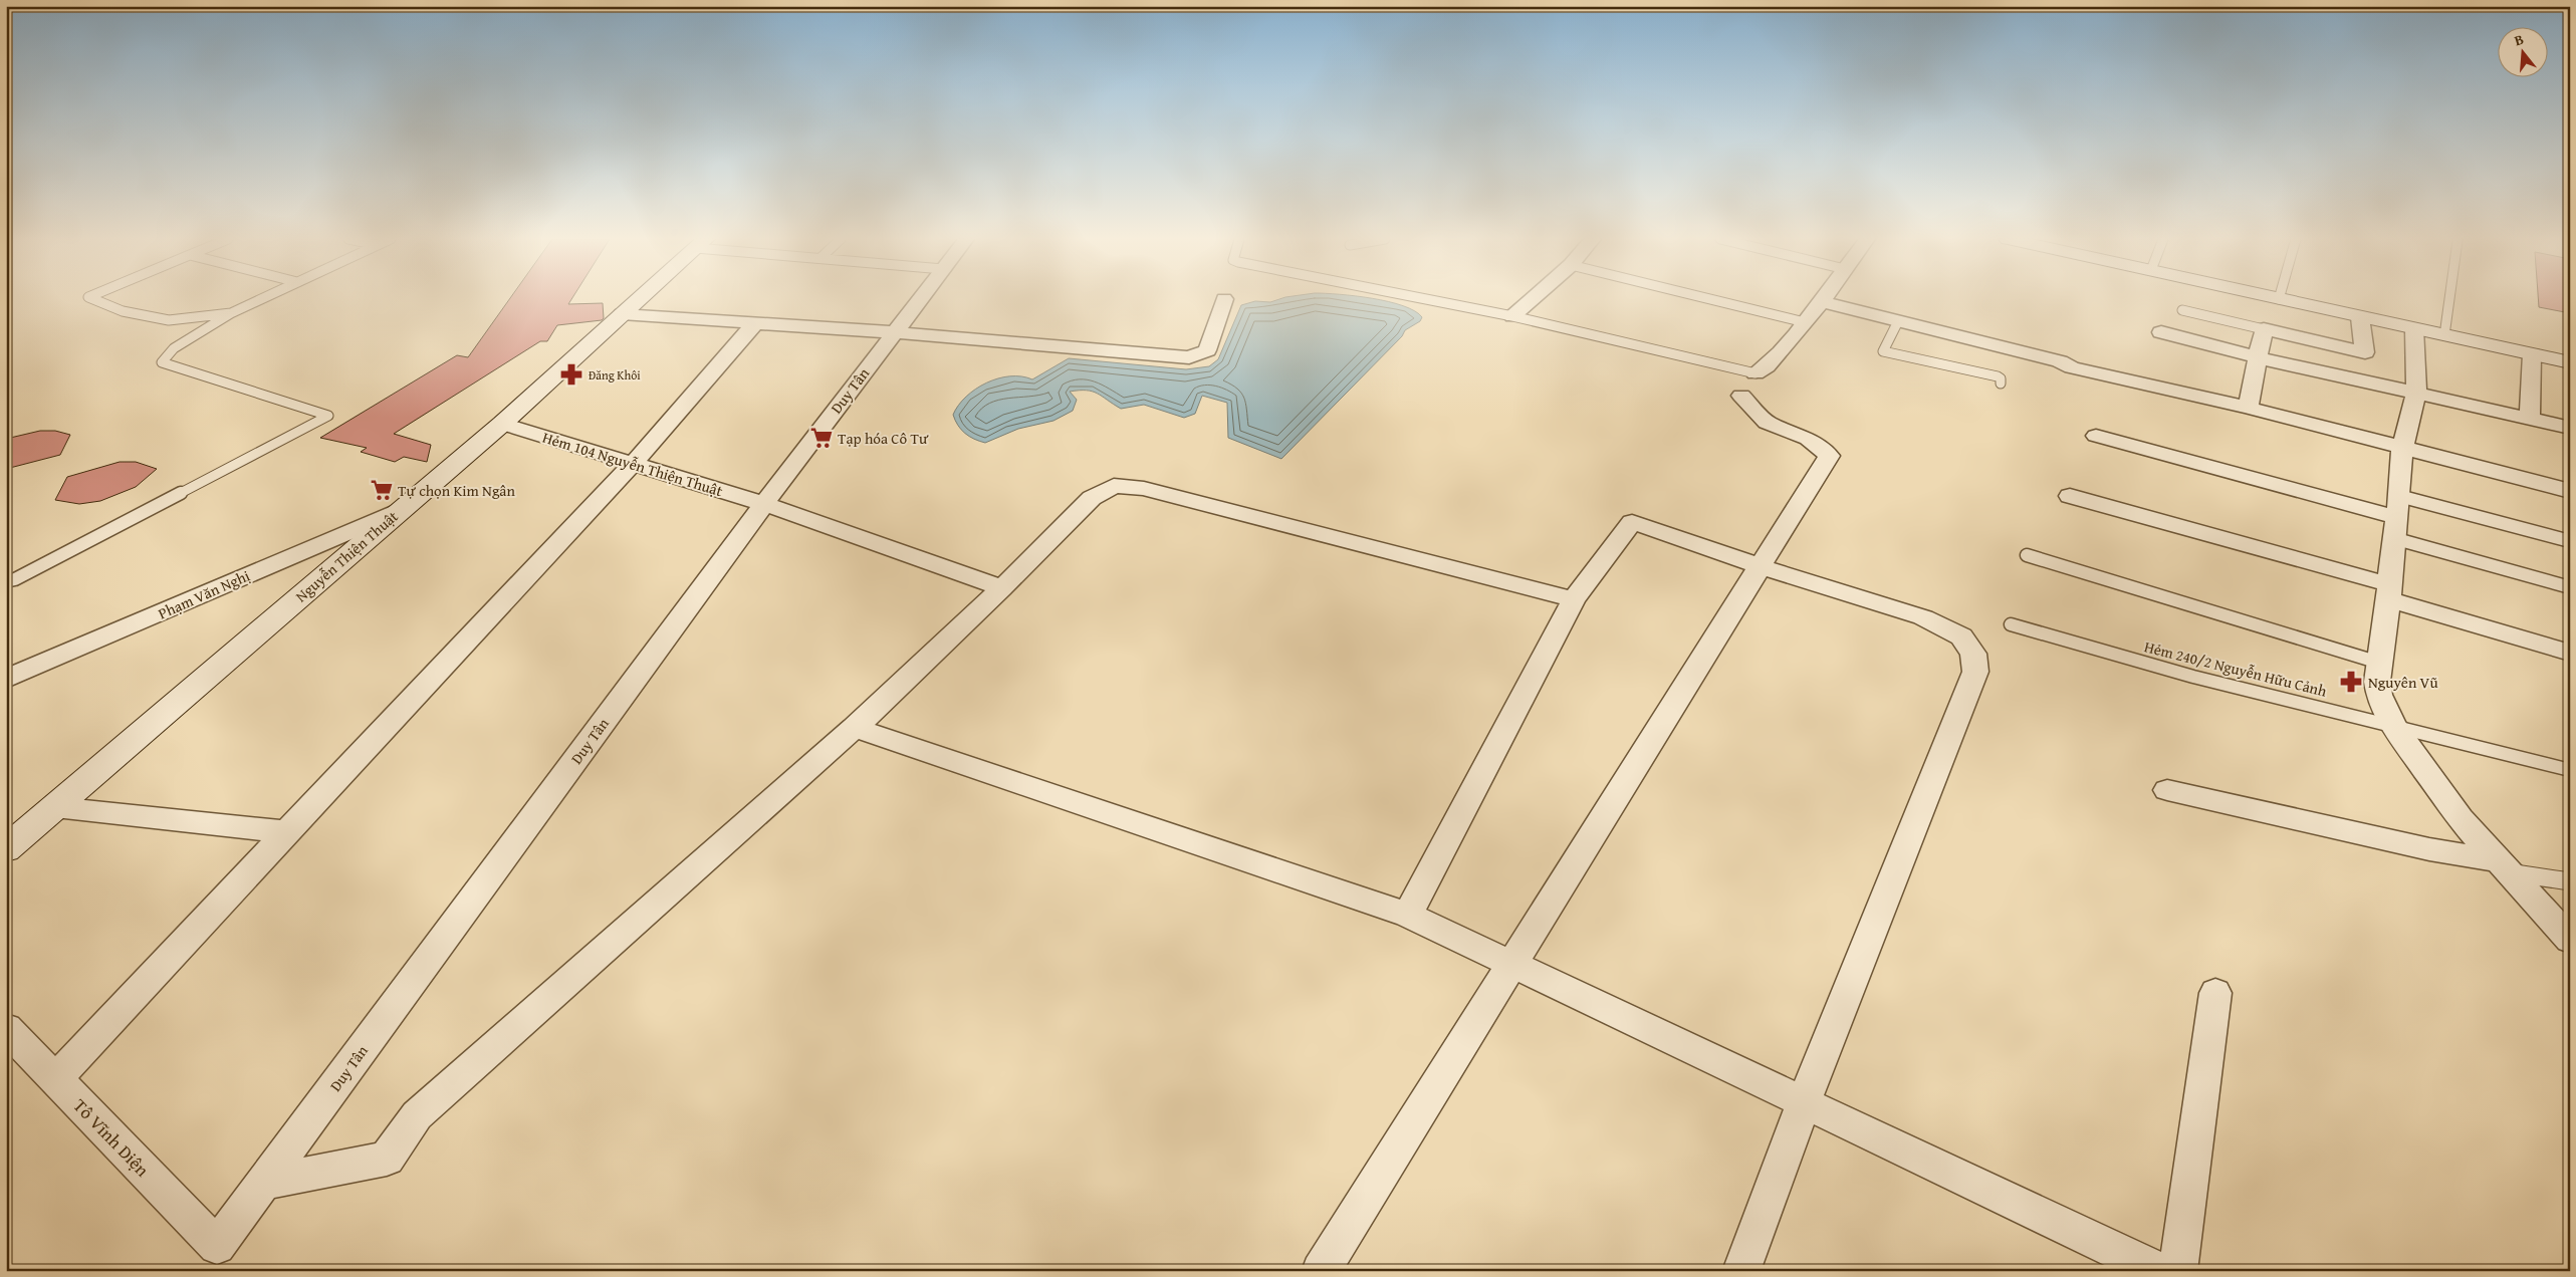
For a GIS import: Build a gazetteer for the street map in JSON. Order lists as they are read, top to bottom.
{
  "streets": {
    "street": [
      "Duy Tân",
      "Hẻm 104 Nguyễn Thiện Thuật",
      "Nguyễn Thiện Thuật",
      "Phạm Văn Nghị",
      "Tô Vĩnh Diện"
    ],
    "lane": ["Hẻm 240/2 Nguyễn Hữu Cảnh"]
  },
  "crossings": [
    ["Duy Tân", "Hẻm 104 Nguyễn Thiện Thuật"],
    ["Duy Tân", "Tô Vĩnh Diện"],
    ["Hẻm 104 Nguyễn Thiện Thuật", "Nguyễn Thiện Thuật"],
    ["Nguyễn Thiện Thuật", "Phạm Văn Nghị"]
  ],
  "places": {
    "pharmacy": ["Đăng Khôi", "Nguyên Vũ"],
    "supermarket": ["Tạp hóa Cô Tư", "Tự chọn Kim Ngân"]
  },
  "north": "top"
}
